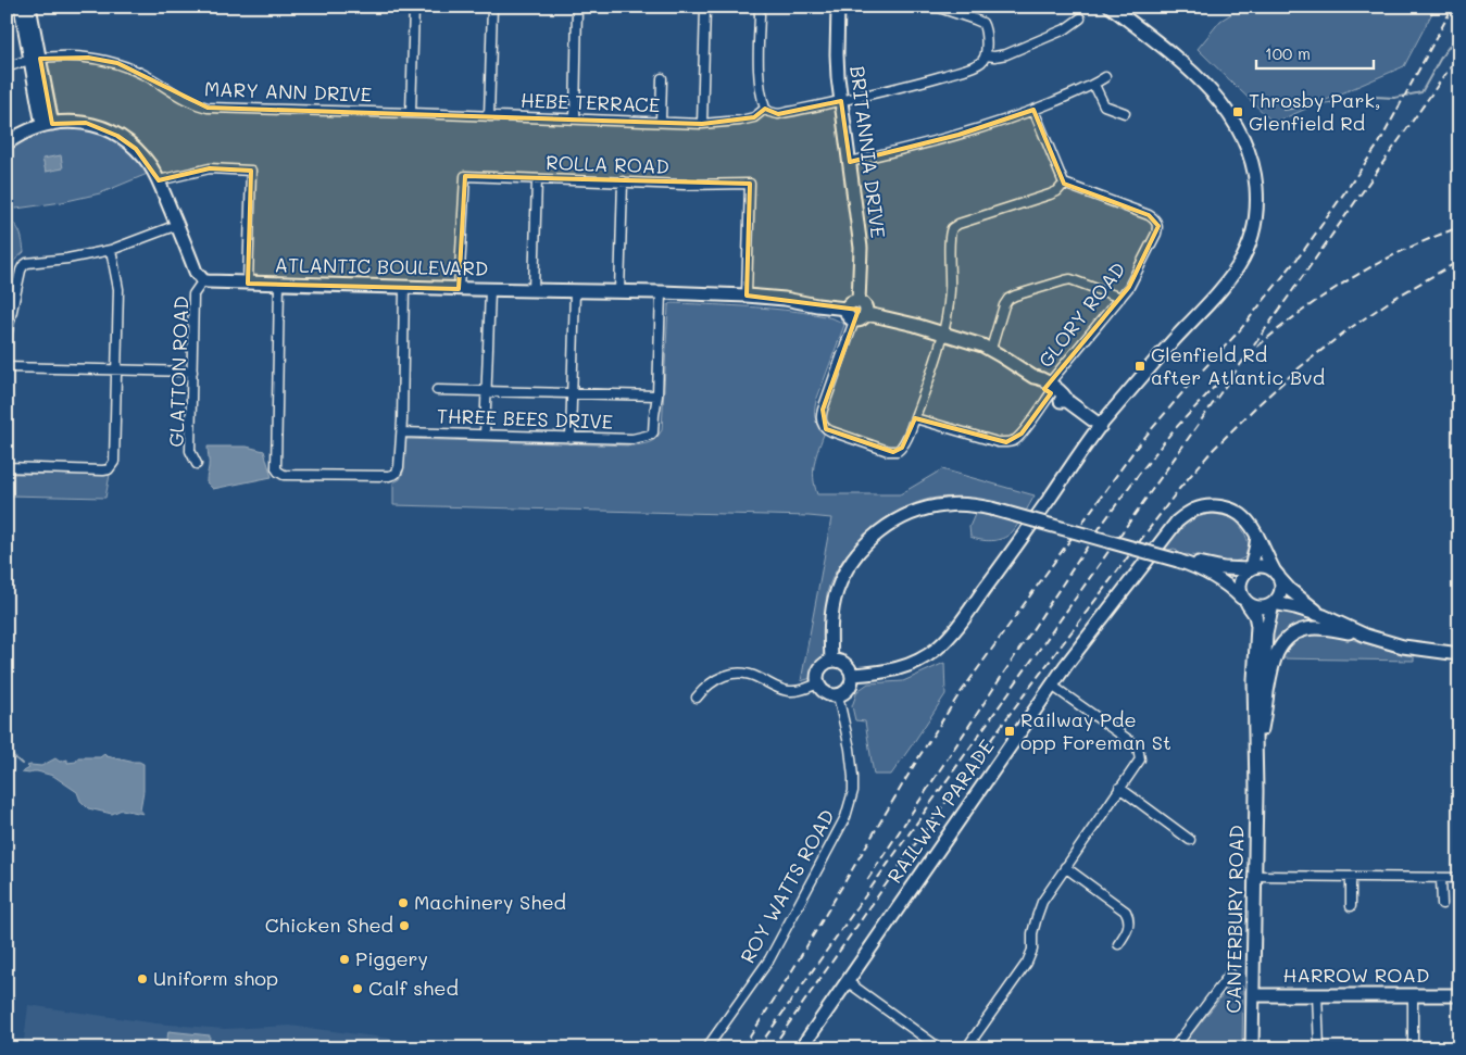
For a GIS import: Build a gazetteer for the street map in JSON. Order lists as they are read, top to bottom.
{
  "streets": {
    "main road": [
      "BRITANNIA DRIVE",
      "ATLANTIC BOULEVARD",
      "RAILWAY PARADE",
      "CANTERBURY ROAD",
      "HARROW ROAD"
    ],
    "street": [
      "MARY ANN DRIVE",
      "HEBE TERRACE",
      "ROLLA ROAD",
      "GLORY ROAD",
      "GLATTON ROAD",
      "THREE BEES DRIVE",
      "ROY WATTS ROAD"
    ]
  },
  "crossings": [
    ["MARY ANN DRIVE", "HEBE TERRACE"],
    ["BRITANNIA DRIVE", "ATLANTIC BOULEVARD"],
    ["ROLLA ROAD", "ATLANTIC BOULEVARD"],
    ["ATLANTIC BOULEVARD", "GLATTON ROAD"],
    ["RAILWAY PARADE", "CANTERBURY ROAD"],
    ["CANTERBURY ROAD", "HARROW ROAD"]
  ],
  "places": {
    "transit": ["Throsby Park, Glenfield Rd", "Glenfield Rd after Atlantic Bvd", "Railway Pde opp Foreman St"],
    "other": [
      "Machinery Shed",
      "Chicken Shed",
      "Piggery",
      "Uniform shop",
      "Calf shed"
    ]
  },
  "scale_bar": "100 m"
}
